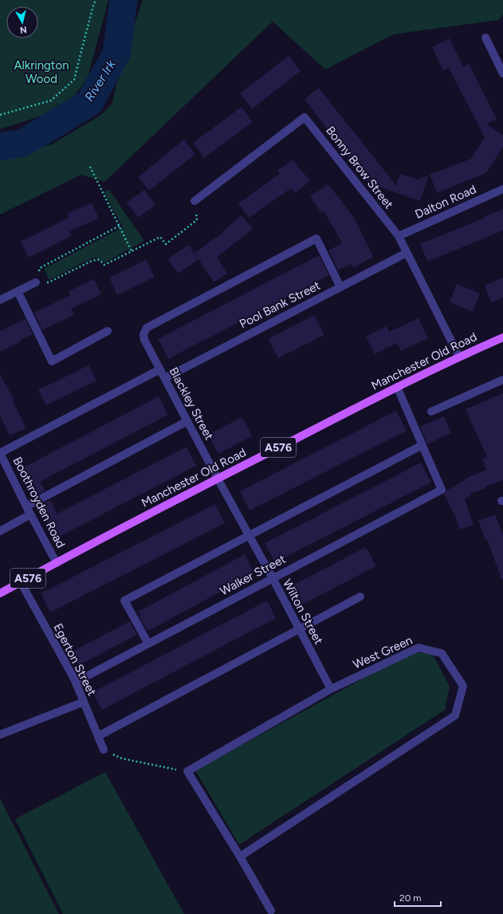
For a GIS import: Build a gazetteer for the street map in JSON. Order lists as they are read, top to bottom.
{
  "streets": {
    "main road": ["Manchester Old Road", "A576"],
    "street": [
      "Bonny Brow Street",
      "Dalton Road",
      "Pool Bank Street",
      "Blackley Street",
      "Boothroyden Road",
      "Walker Street",
      "Wilton Street",
      "West Green",
      "Egerton Street"
    ]
  },
  "crossings": [
    ["Bonny Brow Street", "Dalton Road"],
    ["Bonny Brow Street", "Pool Bank Street"],
    ["Bonny Brow Street", "Manchester Old Road"],
    ["Pool Bank Street", "Blackley Street"],
    ["Manchester Old Road", "Blackley Street"],
    ["Manchester Old Road", "Boothroyden Road"],
    ["Manchester Old Road", "Wilton Street"],
    ["Manchester Old Road", "Egerton Street"],
    ["Blackley Street", "Wilton Street"],
    ["Walker Street", "Wilton Street"],
    ["Walker Street", "Egerton Street"],
    ["Wilton Street", "West Green"]
  ],
  "water": ["River Irk"],
  "parks": ["Alkrington Wood"],
  "scale_bar": "20 m",
  "north": "bottom"
}
